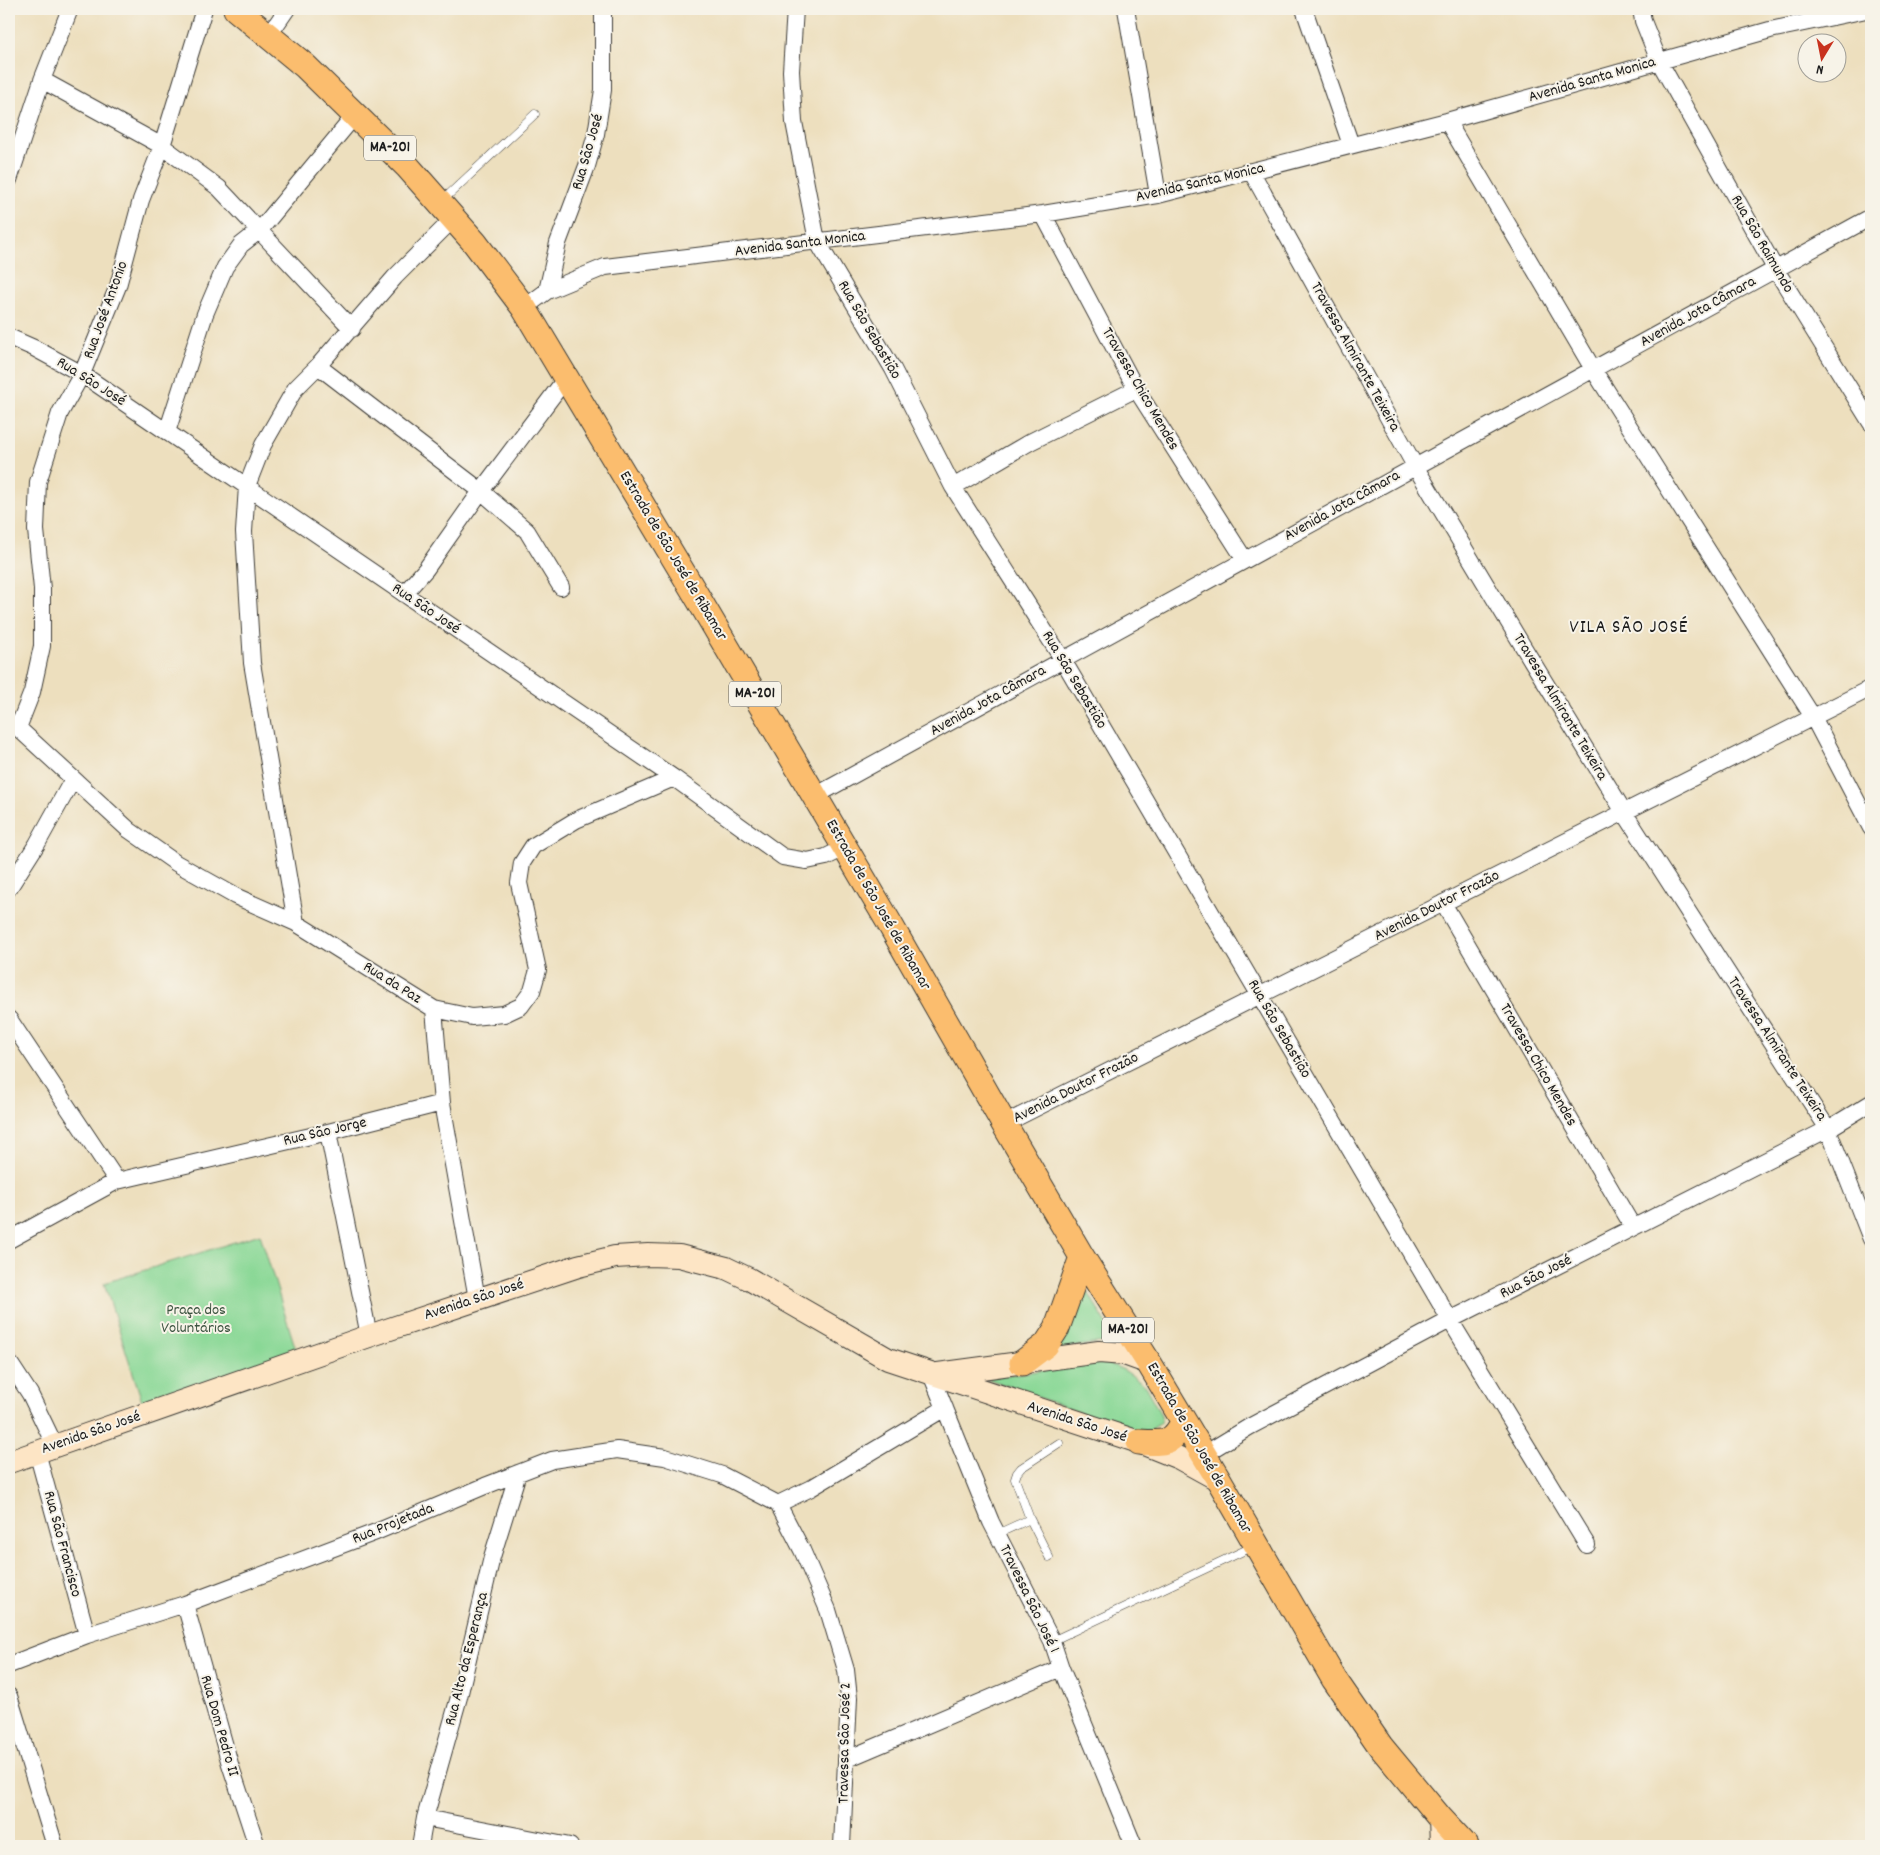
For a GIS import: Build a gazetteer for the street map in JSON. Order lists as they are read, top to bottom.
{
  "streets": {
    "main road": ["MA-201", "Estrada de São José de Ribamar"],
    "street": [
      "Avenida Santa Monica",
      "Rua São José",
      "Rua São Raimundo",
      "Rua José Antonio",
      "Avenida Jota Câmara",
      "Rua São Sebastião",
      "Travessa Almirante Teixeira",
      "Travessa Chico Mendes",
      "Avenida Doutor Frazão",
      "Rua da Paz",
      "Rua São Jorge",
      "Avenida São José",
      "Rua Projetada",
      "Rua São Francisco",
      "Travessa São José 1",
      "Rua Alto da Esperança",
      "Rua Dom Pedro II",
      "Travessa São José 2"
    ]
  },
  "crossings": [
    ["Avenida Santa Monica", "Rua São José"],
    ["Avenida Santa Monica", "Rua São Raimundo"],
    ["Avenida Santa Monica", "Rua São Sebastião"],
    ["Avenida Santa Monica", "Travessa Almirante Teixeira"],
    ["Avenida Santa Monica", "Travessa Chico Mendes"],
    ["Avenida Santa Monica", "Estrada de São José de Ribamar"],
    ["Rua São José", "Rua José Antonio"],
    ["Rua São José", "Rua São Sebastião"],
    ["Rua São José", "Travessa Almirante Teixeira"],
    ["Rua São José", "Travessa Chico Mendes"],
    ["Rua São José", "Estrada de São José de Ribamar"],
    ["Rua São José", "Rua da Paz"],
    ["Rua São Raimundo", "Avenida Jota Câmara"],
    ["Rua José Antonio", "Rua da Paz"],
    ["Avenida Jota Câmara", "Rua São Sebastião"],
    ["Avenida Jota Câmara", "Travessa Almirante Teixeira"],
    ["Avenida Jota Câmara", "Travessa Chico Mendes"],
    ["Avenida Jota Câmara", "Estrada de São José de Ribamar"],
    ["Rua São Sebastião", "Avenida Doutor Frazão"],
    ["Travessa Almirante Teixeira", "Avenida Doutor Frazão"],
    ["Travessa Chico Mendes", "Avenida Doutor Frazão"],
    ["Estrada de São José de Ribamar", "Avenida Doutor Frazão"],
    ["Estrada de São José de Ribamar", "Avenida São José"],
    ["Avenida São José", "Rua São Francisco"],
    ["Avenida São José", "Travessa São José 1"],
    ["Rua Projetada", "Rua São Francisco"],
    ["Rua Projetada", "Rua Alto da Esperança"],
    ["Rua Projetada", "Rua Dom Pedro II"],
    ["Rua Projetada", "Travessa São José 2"]
  ],
  "districts": ["VILA SÃO JOSÉ"],
  "parks": ["Praça dos Voluntários"],
  "north": "bottom"
}
